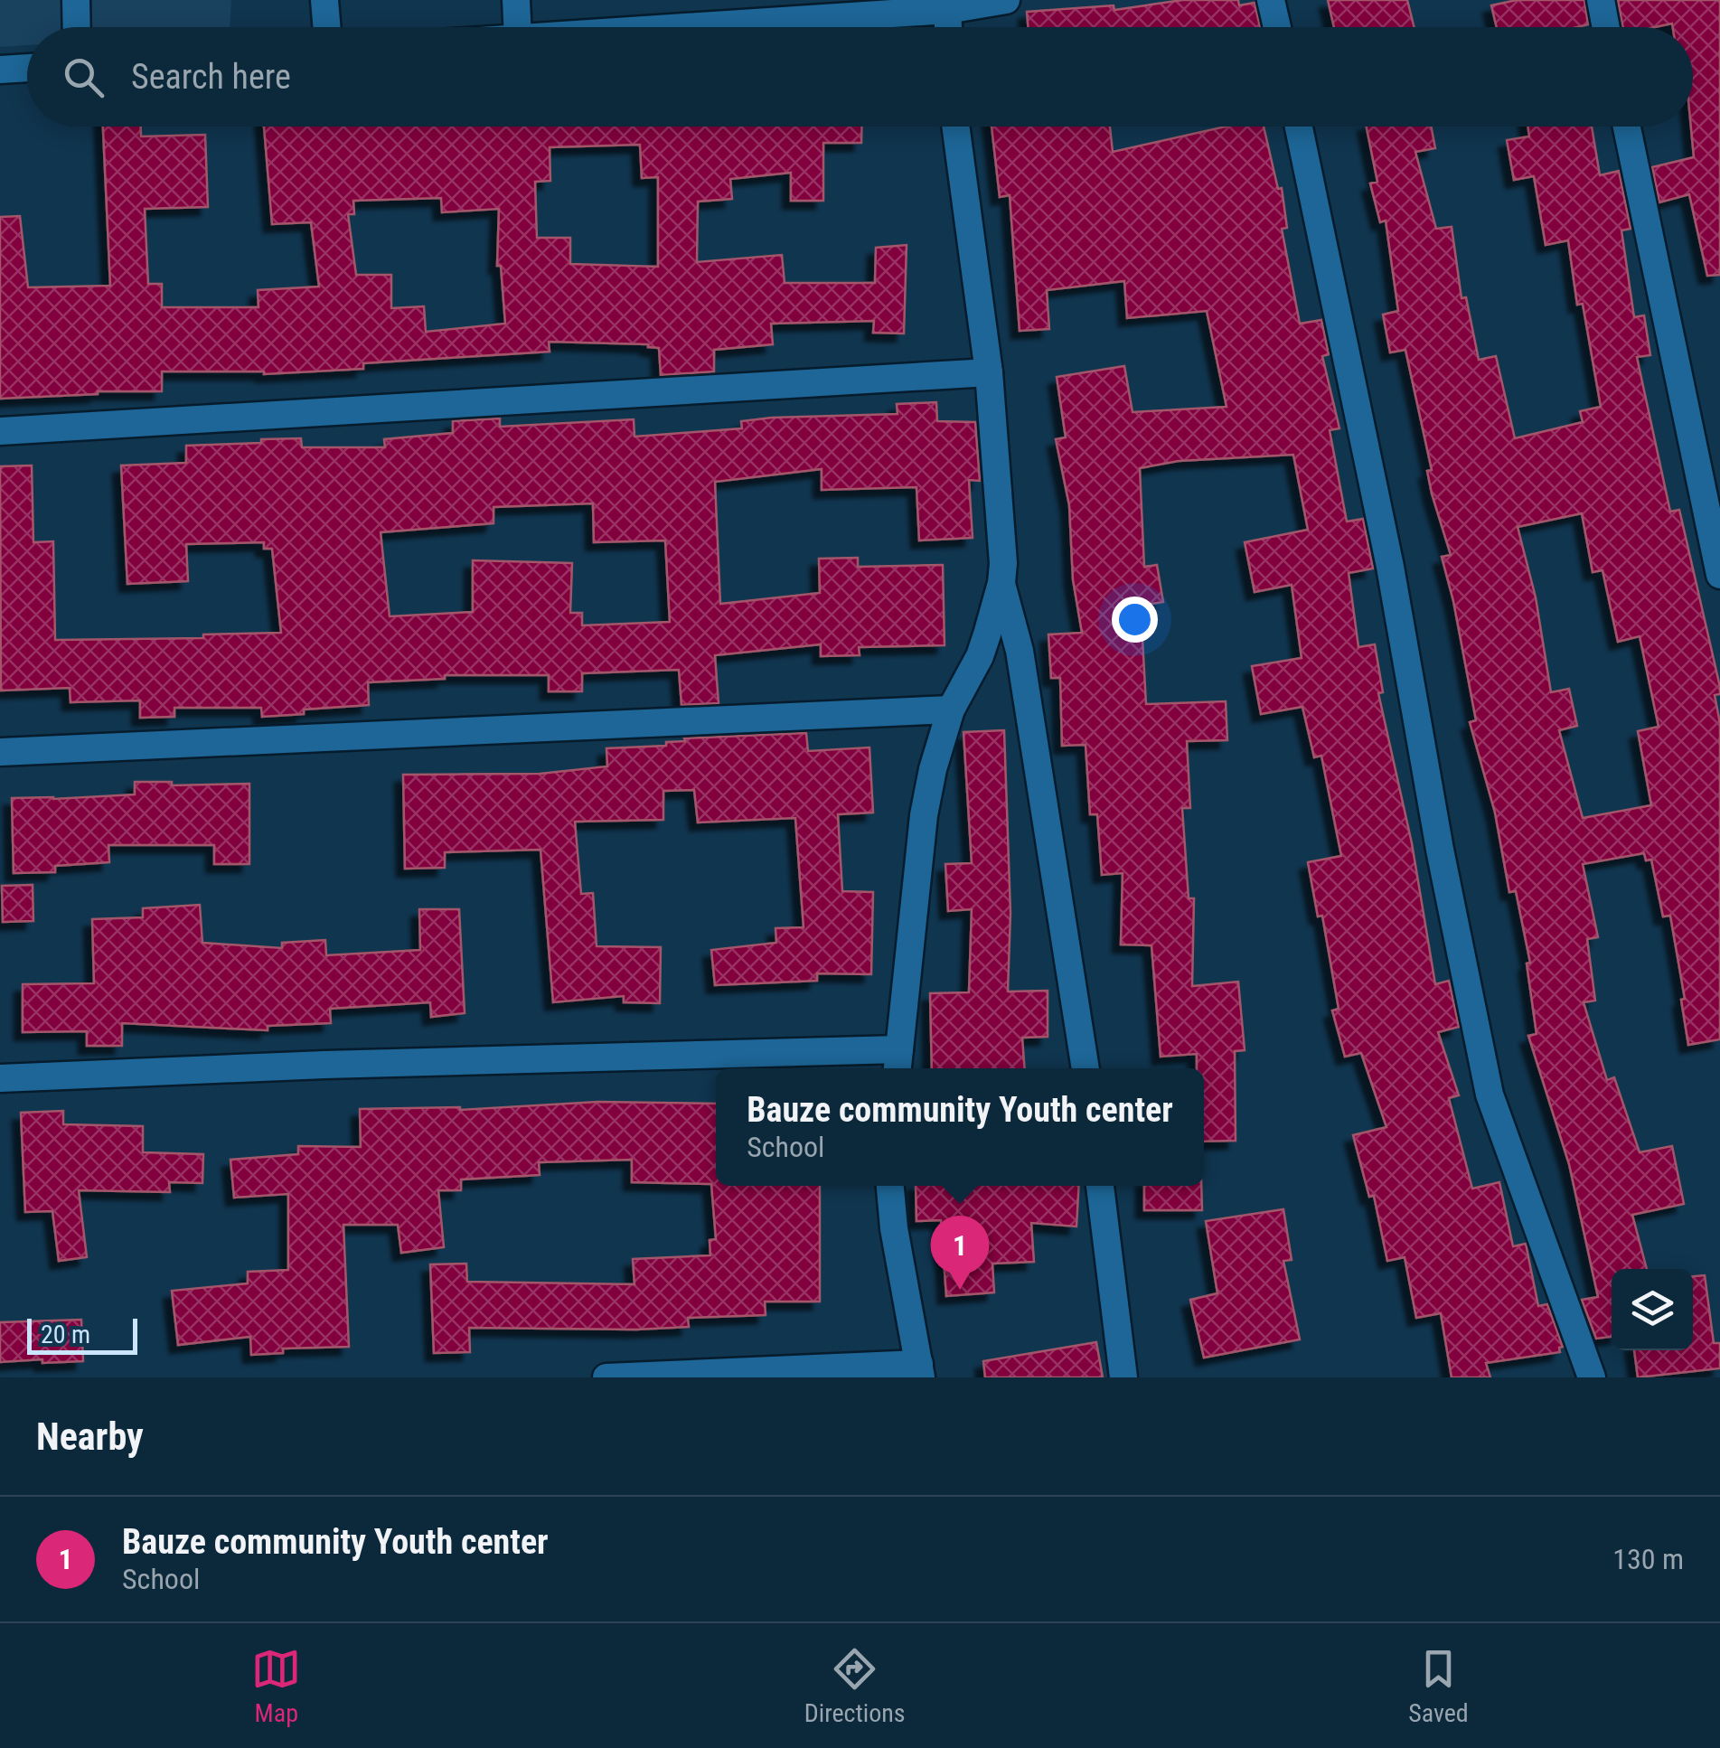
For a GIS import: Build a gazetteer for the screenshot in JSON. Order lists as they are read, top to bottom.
{
  "scale_bar": "20 m",
  "page": {
    "search": "Search here",
    "popup": ["Bauze community Youth center", "School"],
    "pins": "1",
    "scale": "20 m",
    "heading": "Nearby",
    "list": [
      {
        "mark": "1",
        "name": "Bauze community Youth center",
        "note": "School",
        "value": "130 m"
      }
    ],
    "nav": ["Map", "Directions", "Saved"]
  }
}
